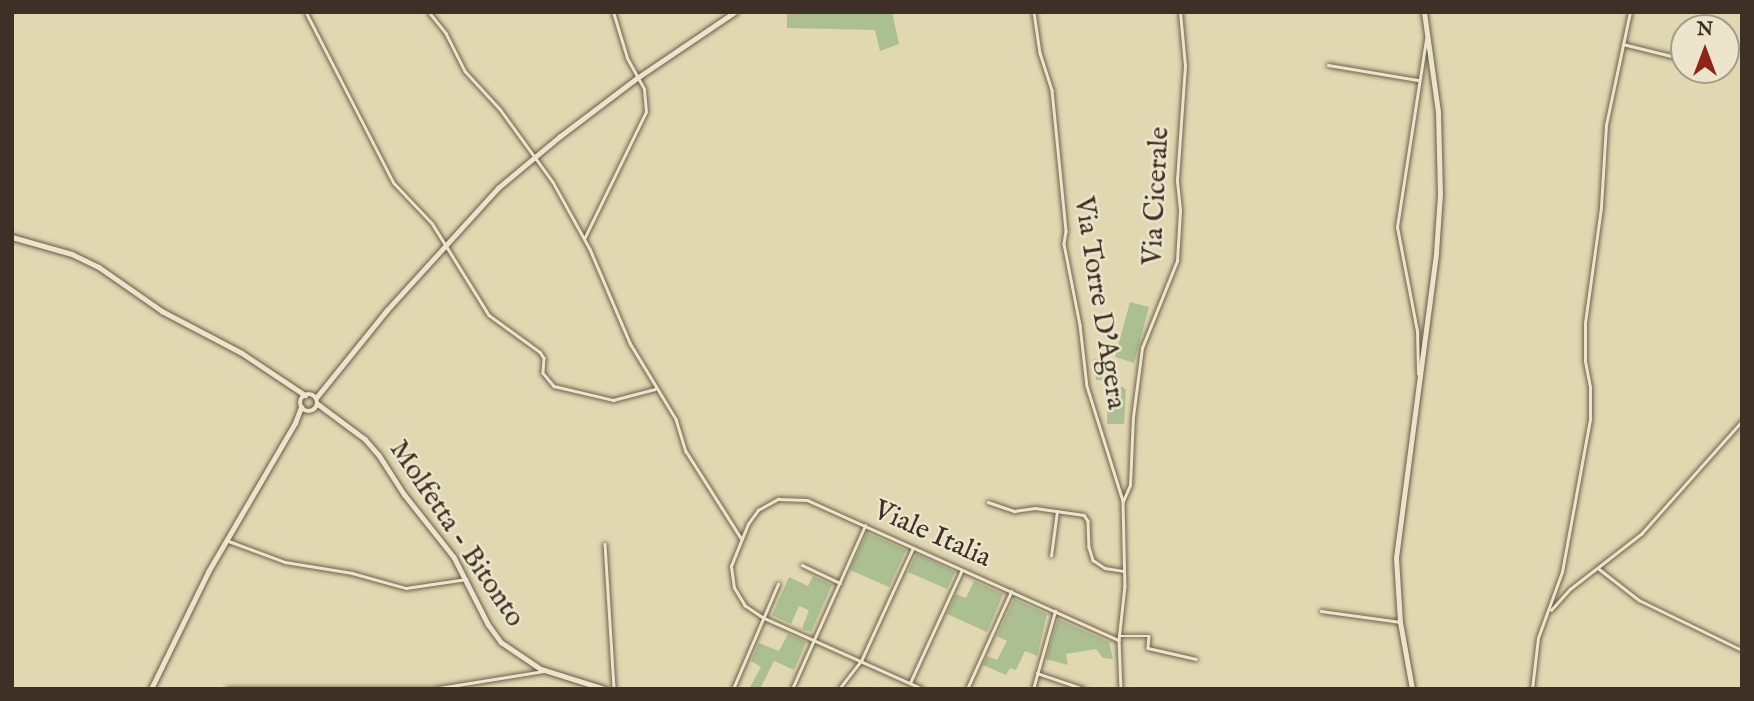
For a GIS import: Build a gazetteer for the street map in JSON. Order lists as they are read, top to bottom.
{
  "streets": {
    "main road": ["Molfetta - Bitonto"],
    "street": ["Via Cicerale", "Via Torre D'Agera", "Viale Italia"]
  },
  "crossings": [
    ["Via Cicerale", "Via Torre D'Agera"],
    ["Via Torre D'Agera", "Viale Italia"]
  ],
  "north": "top"
}
